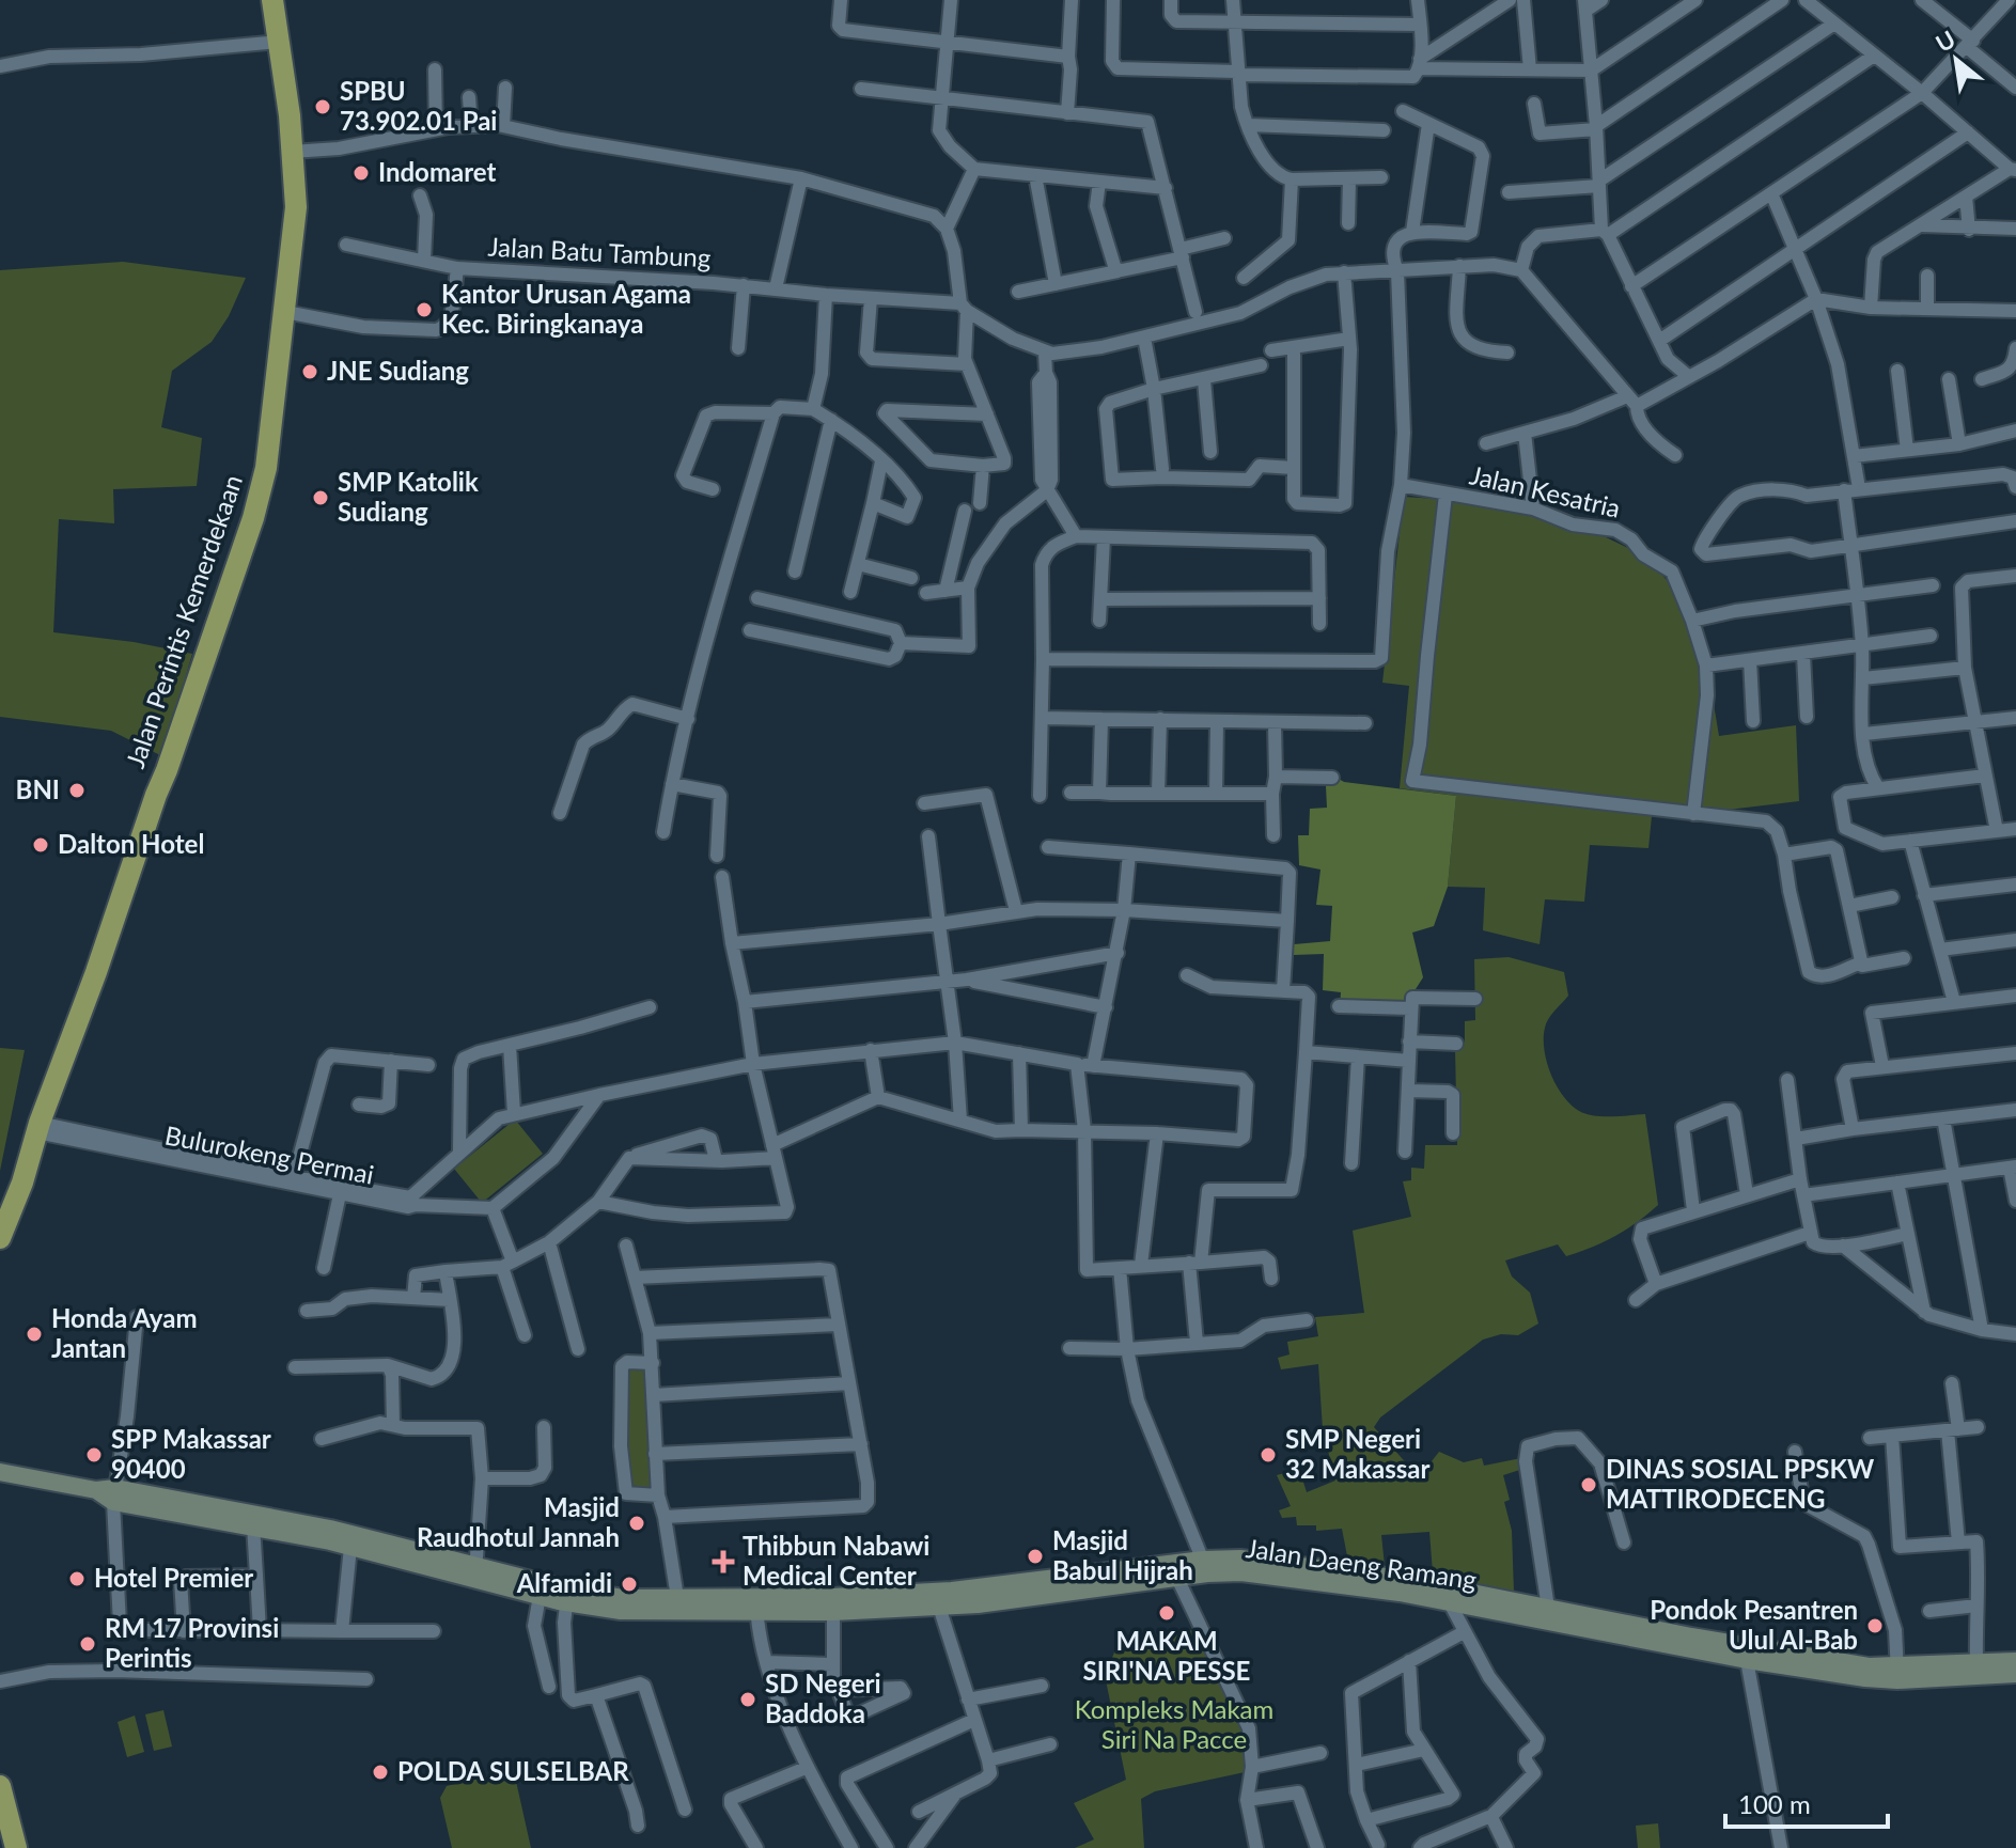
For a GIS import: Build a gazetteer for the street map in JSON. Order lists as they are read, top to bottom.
{
  "streets": {
    "highway": ["Jalan Perintis Kemerdekaan"],
    "main road": ["Jalan Daeng Ramang"],
    "street": ["Jalan Batu Tambung", "Jalan Kesatria", "Bulurokeng Permai"]
  },
  "crossings": [
    ["Jalan Batu Tambung", "Jalan Perintis Kemerdekaan"],
    ["Jalan Perintis Kemerdekaan", "Bulurokeng Permai"]
  ],
  "parks": ["Kompleks Makam Siri Na Pacce"],
  "places": {
    "other": [
      "SPBU 73.902.01 Pai",
      "Indomaret",
      "Kantor Urusan Agama Kec. Biringkanaya",
      "JNE Sudiang",
      "SMP Katolik Sudiang",
      "BNI",
      "Dalton Hotel",
      "Honda Ayam Jantan",
      "SPP Makassar 90400",
      "SMP Negeri 32 Makassar",
      "DINAS SOSIAL PPSKW MATTIRODECENG",
      "Masjid Raudhotul Jannah",
      "Masjid Babul Hijrah",
      "Hotel Premier",
      "Alfamidi",
      "MAKAM SIRI'NA PESSE",
      "Pondok Pesantren Ulul Al-Bab",
      "RM 17 Provinsi Perintis",
      "SD Negeri Baddoka",
      "POLDA SULSELBAR"
    ],
    "health": ["Thibbun Nabawi Medical Center"]
  },
  "scale_bar": "100 m",
  "north": "top left"
}
